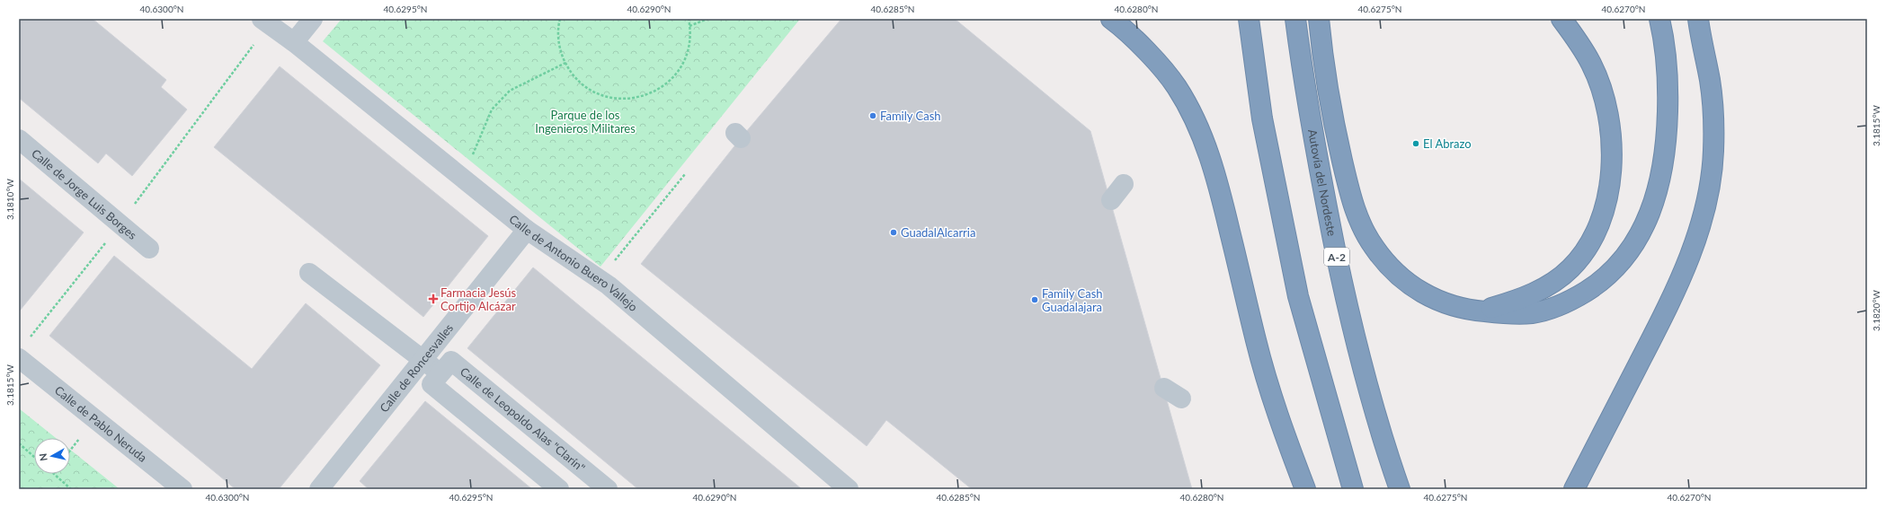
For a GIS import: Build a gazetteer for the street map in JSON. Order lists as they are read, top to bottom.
{
  "streets": {
    "highway": ["Autovía del Nordeste", "A-2"],
    "street": [
      "Calle de Jorge Luis Borges",
      "Calle de Antonio Buero Vallejo",
      "Calle de Roncesvalles",
      "Calle de Leopoldo Alas \"Clarín\"",
      "Calle de Pablo Neruda"
    ]
  },
  "crossings": [
    ["Calle de Antonio Buero Vallejo", "Calle de Roncesvalles"],
    ["Calle de Roncesvalles", "Calle de Leopoldo Alas \"Clarín\""]
  ],
  "parks": ["Parque de los Ingenieros Militares"],
  "places": {
    "other": [
      "Family Cash",
      "El Abrazo",
      "GuadalAlcarria",
      "Family Cash Guadalajara"
    ],
    "health": ["Farmacia Jesús Cortijo Alcázar"]
  },
  "north": "left",
  "coordinates": [
    "40.6300°N",
    "40.6295°N",
    "40.6290°N",
    "40.6285°N",
    "40.6280°N",
    "40.6275°N",
    "40.6270°N",
    "3.1815°W",
    "3.1810°W",
    "3.1820°W"
  ]
}
